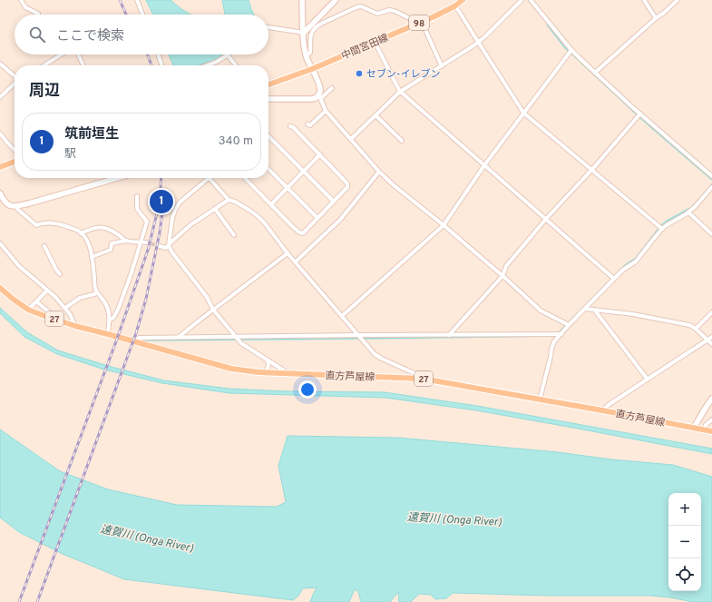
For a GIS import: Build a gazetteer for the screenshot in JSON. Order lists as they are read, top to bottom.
{
  "streets": {
    "main road": [
      "98",
      "中間宮田線",
      "27",
      "直方芦屋線"
    ]
  },
  "water": ["遠賀川 (Onga River)"],
  "places": ["セブン-イレブン"],
  "page": {
    "search": "ここで検索",
    "heading": "周辺",
    "list": [
      {
        "mark": "1",
        "name": "筑前垣生",
        "note": "駅",
        "value": "340 m"
      }
    ],
    "pins": "1",
    "map_buttons": ["+", "−"]
  }
}
